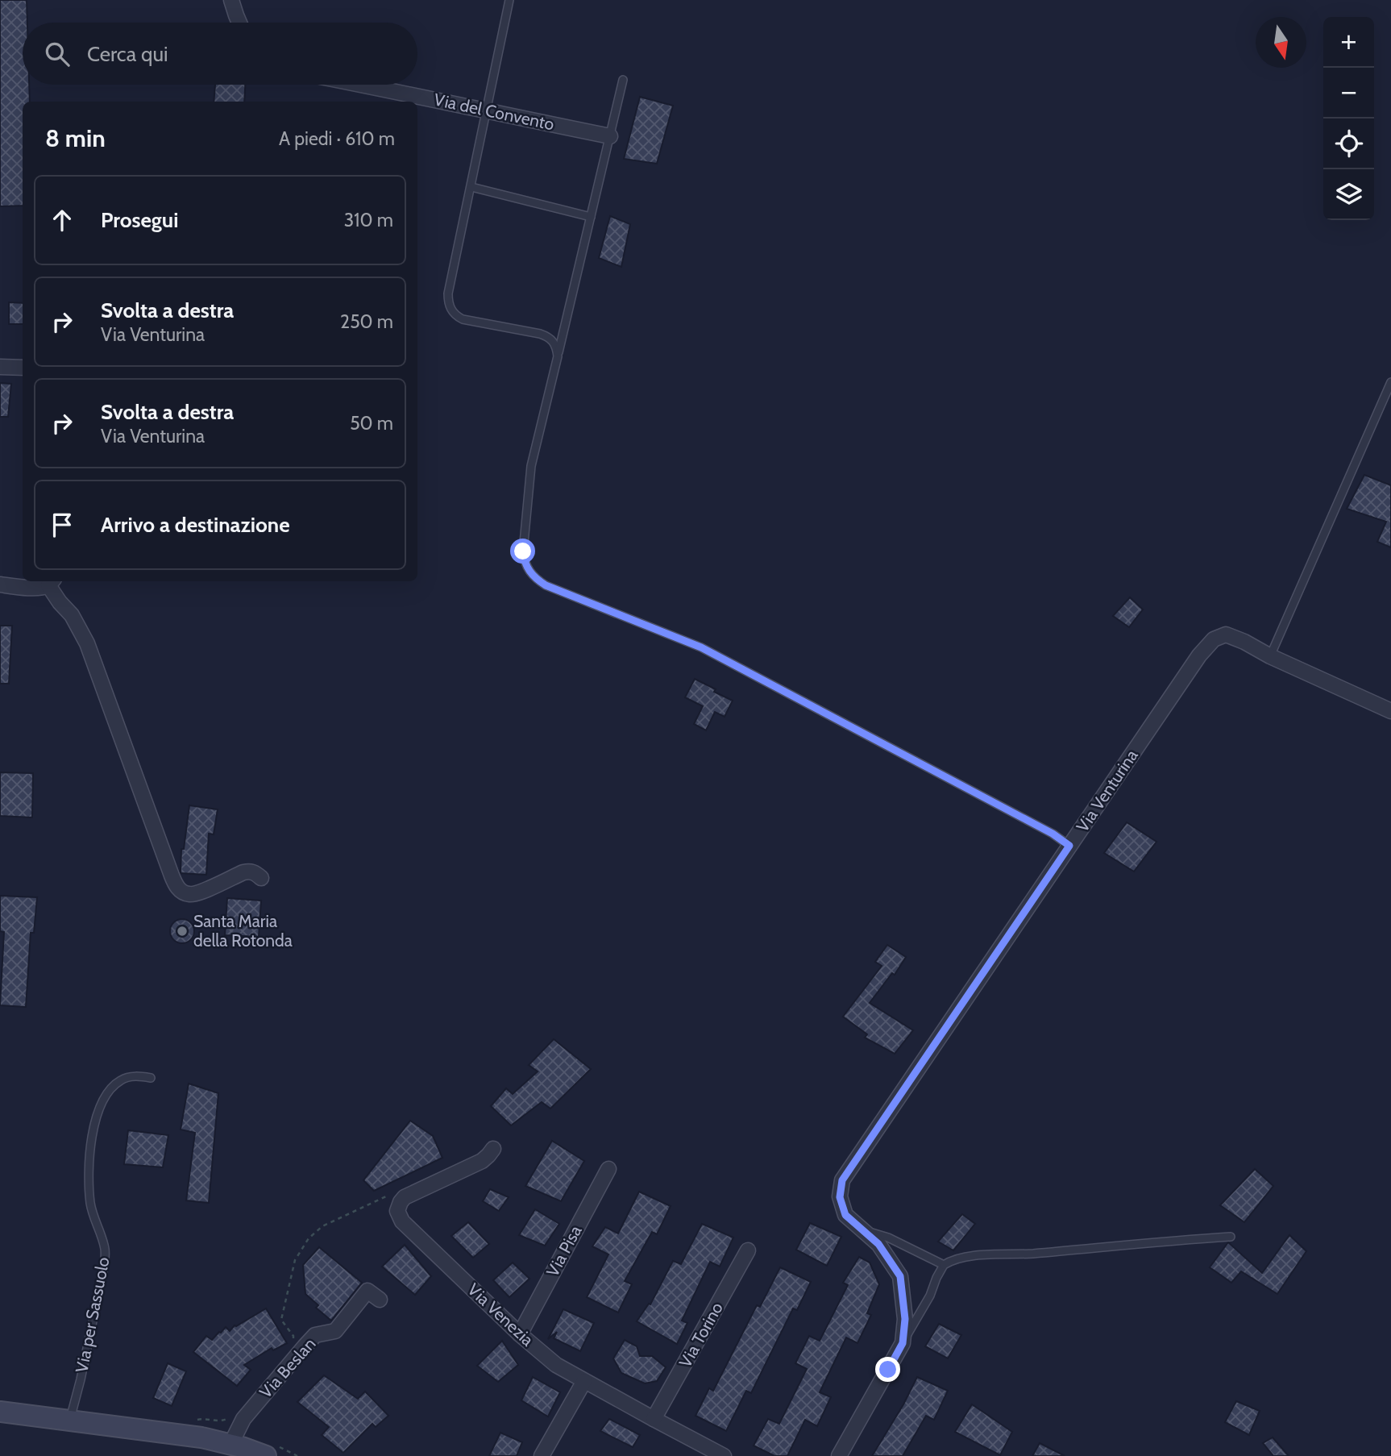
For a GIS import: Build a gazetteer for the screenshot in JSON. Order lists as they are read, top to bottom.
{
  "streets": {
    "street": [
      "Via del Convento",
      "Via Venturina",
      "Via Pisa",
      "Via Venezia",
      "Via Torino",
      "Via Beslan"
    ],
    "lane": ["Via per Sassuolo"]
  },
  "crossings": [
    ["Via Pisa", "Via Venezia"],
    ["Via Venezia", "Via Torino"]
  ],
  "places": ["Santa Maria della Rotonda"],
  "north": "bottom",
  "page": {
    "map_buttons": ["+", "−"],
    "search": "Cerca qui",
    "heading": ["8 min", "A piedi · 610 m"],
    "list": [
      ["Prosegui", "310 m"],
      ["Svolta a destra", "Via Venturina", "250 m"],
      ["Svolta a destra", "Via Venturina", "50 m"],
      "Arrivo a destinazione"
    ]
  }
}
